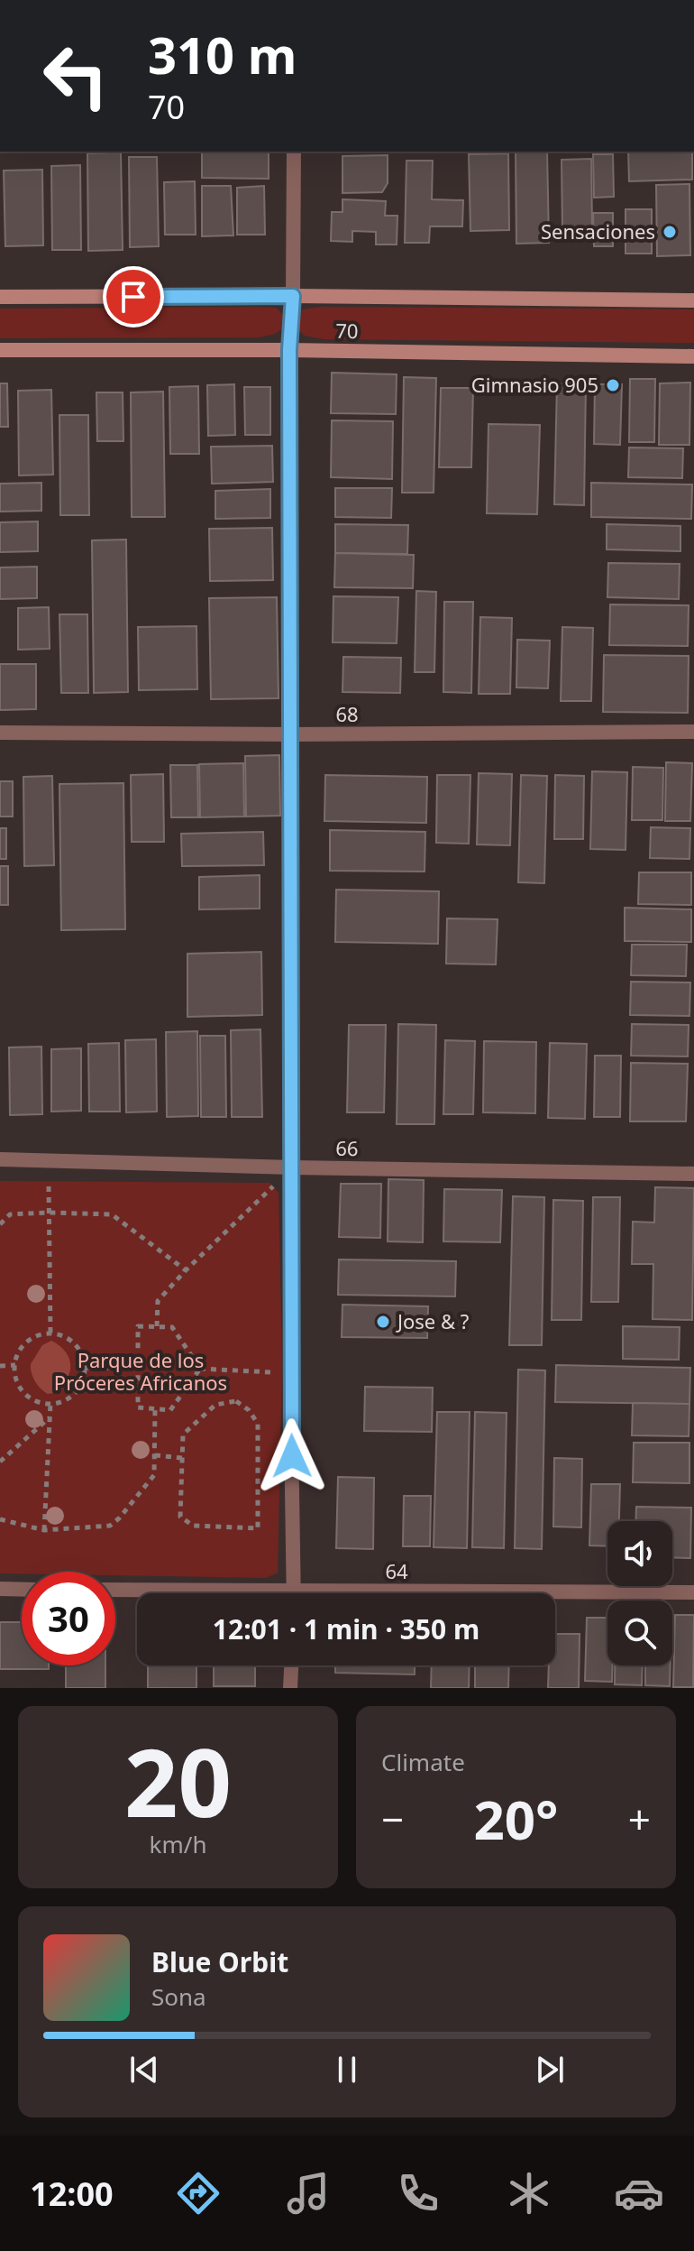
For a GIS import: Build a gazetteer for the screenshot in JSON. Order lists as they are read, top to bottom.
{
  "streets": {
    "main road": ["70"],
    "street": ["68", "66", "64"]
  },
  "parks": ["Parque de los Próceres Africanos"],
  "places": ["Sensaciones", "Gimnasio 905", "Jose & ?"],
  "page": {
    "turn": ["310 m", "70"],
    "limit": "30",
    "trip": "12:01 · 1 min · 350 m",
    "tile": [
      ["20", "km/h"],
      "Climate"
    ],
    "heat": ["−", "20°", "+"],
    "song": ["Blue Orbit", "Sona"],
    "tabs": "12:00"
  }
}
